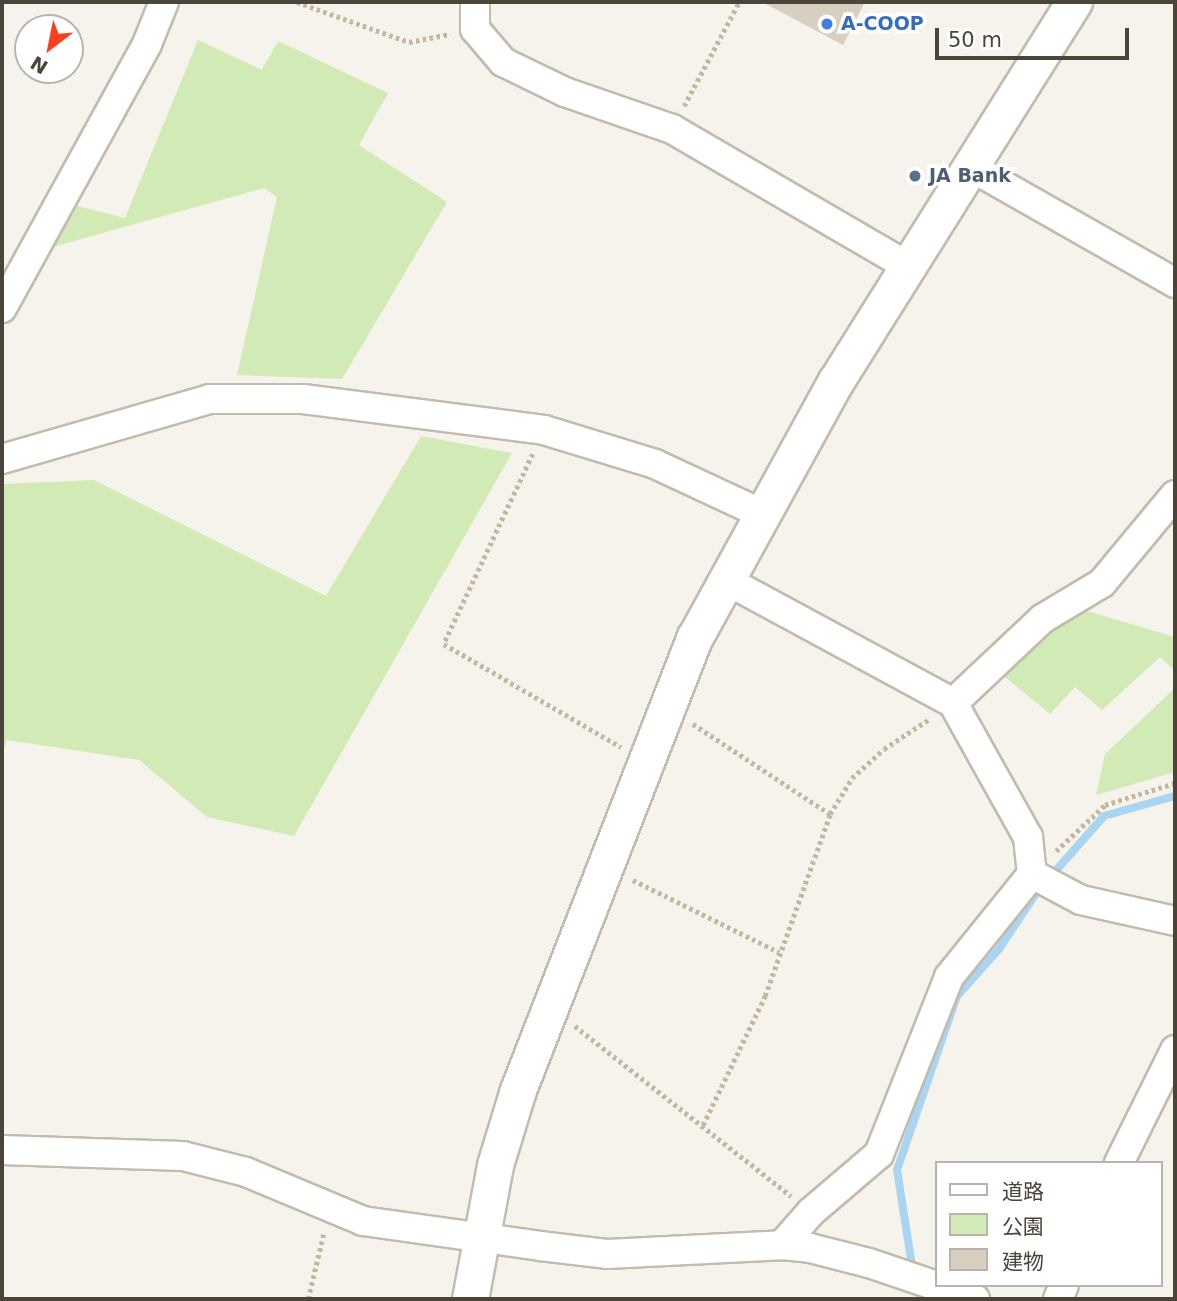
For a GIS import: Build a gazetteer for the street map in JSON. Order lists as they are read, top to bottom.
{
  "places": ["A-COOP", "JA Bank"],
  "legend": ["道路", "公園", "建物"],
  "scale_bar": "50 m",
  "north": "bottom left"
}
